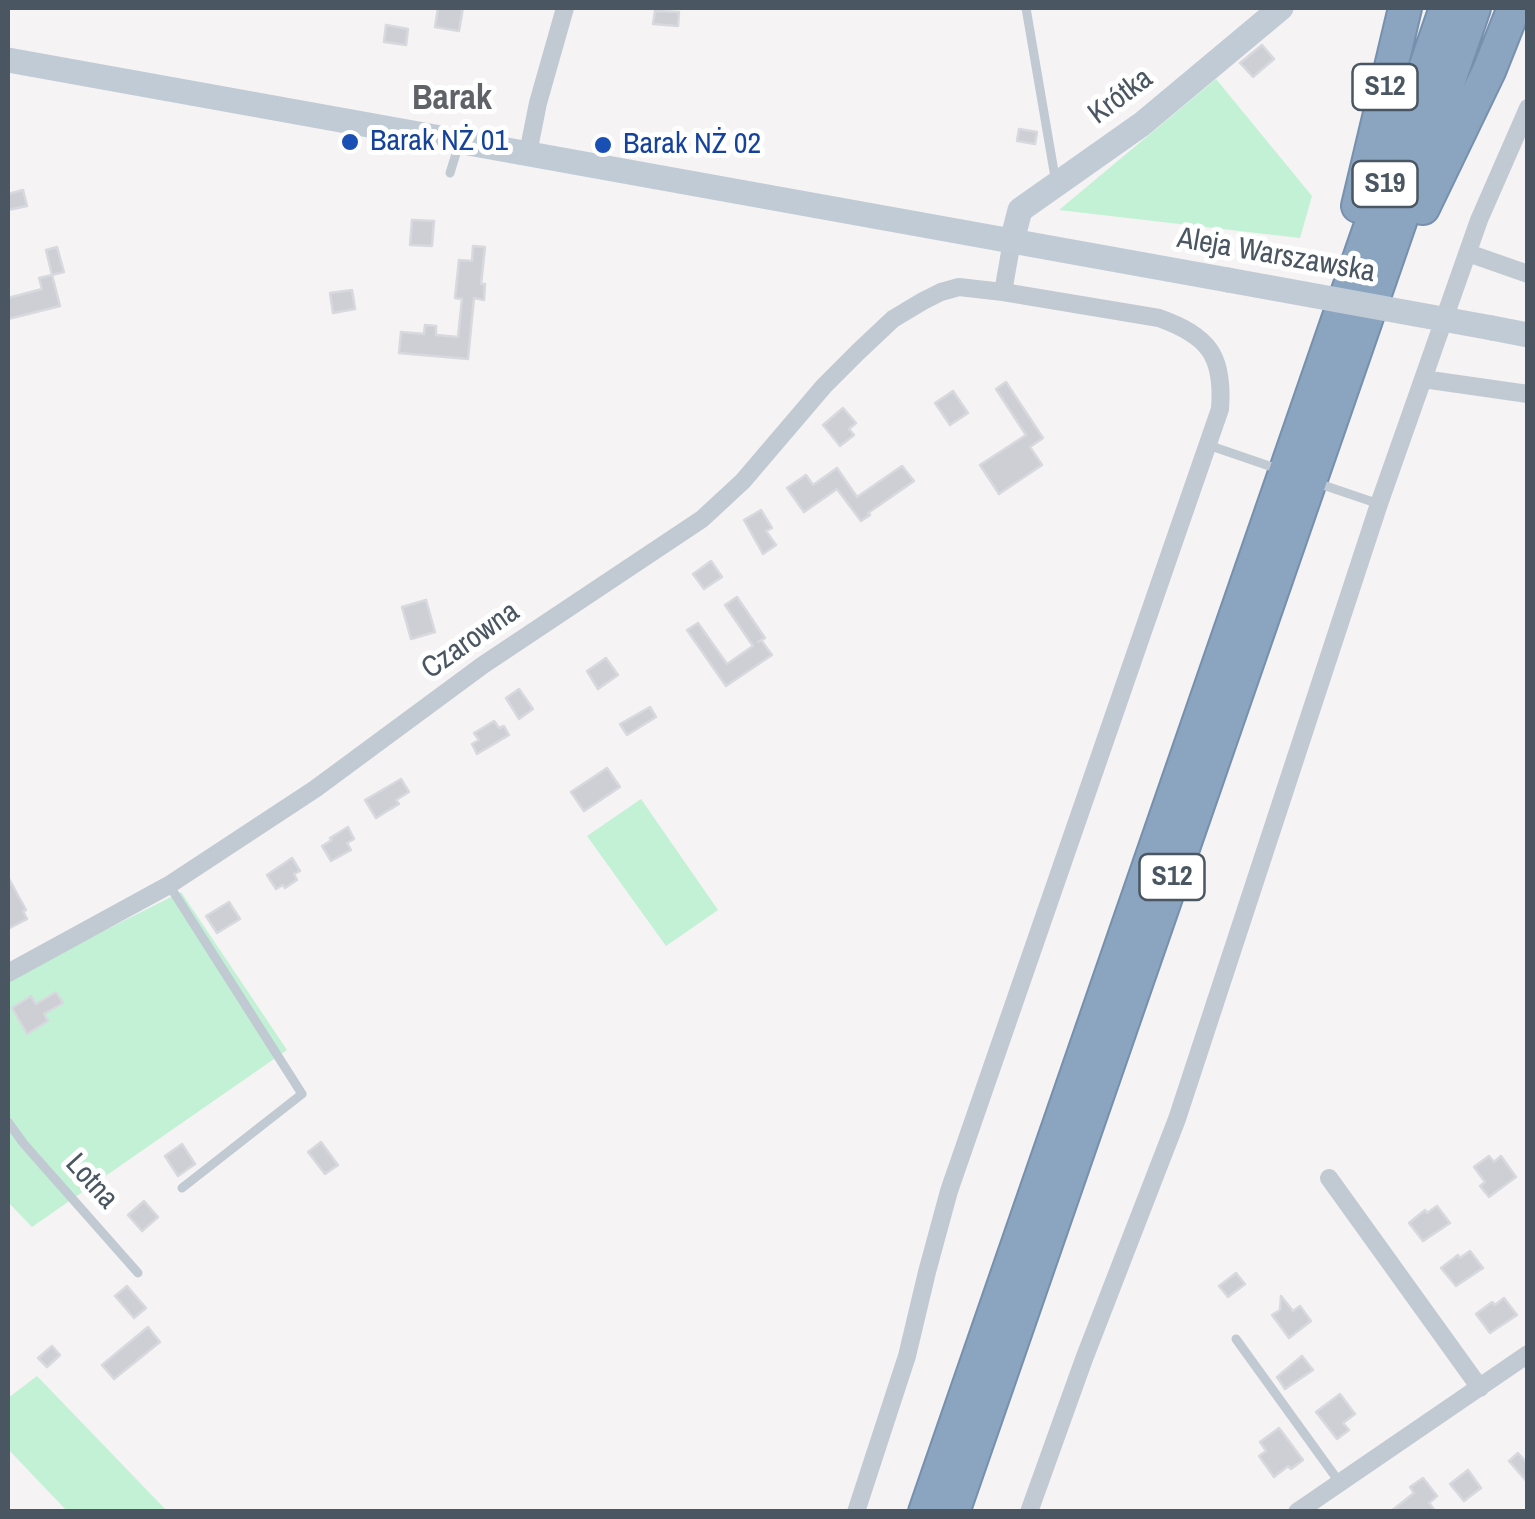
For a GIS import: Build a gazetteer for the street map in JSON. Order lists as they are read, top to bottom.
{
  "streets": {
    "highway": ["S12", "S19"],
    "street": ["Krótka", "Aleja Warszawska", "Czarowna"],
    "lane": ["Lotna"]
  },
  "crossings": [
    ["S12", "S19"],
    ["Krótka", "Aleja Warszawska"]
  ],
  "districts": ["Barak"],
  "places": ["Barak NŻ 01", "Barak NŻ 02"]
}
